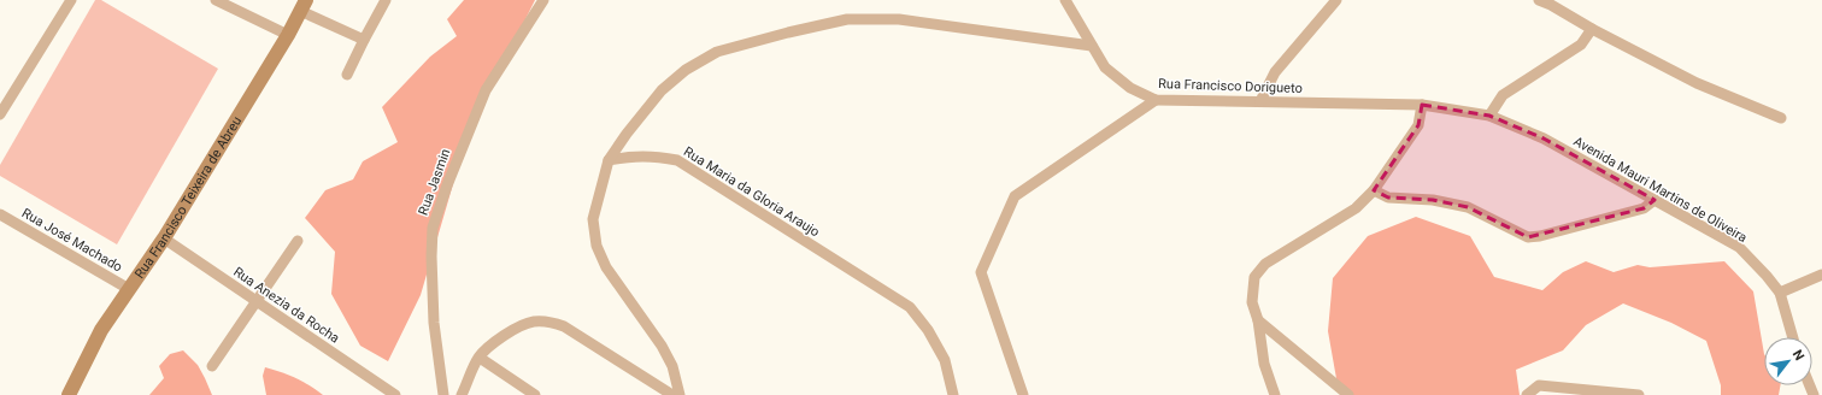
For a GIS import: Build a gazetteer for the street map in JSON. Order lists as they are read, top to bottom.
{
  "streets": {
    "street": [
      "Rua Francisco Dorigueto",
      "Rua Jasmin",
      "Avenida Mauri Martins de Oliveira",
      "Rua Maria da Gloria Araujo",
      "Rua Francisco Teixeira de Abreu",
      "Rua José Machado",
      "Rua Anezia da Rocha"
    ]
  },
  "crossings": [
    ["Rua Francisco Dorigueto", "Avenida Mauri Martins de Oliveira"],
    ["Rua Francisco Teixeira de Abreu", "Rua José Machado"],
    ["Rua Francisco Teixeira de Abreu", "Rua Anezia da Rocha"]
  ],
  "north": "top right"
}
